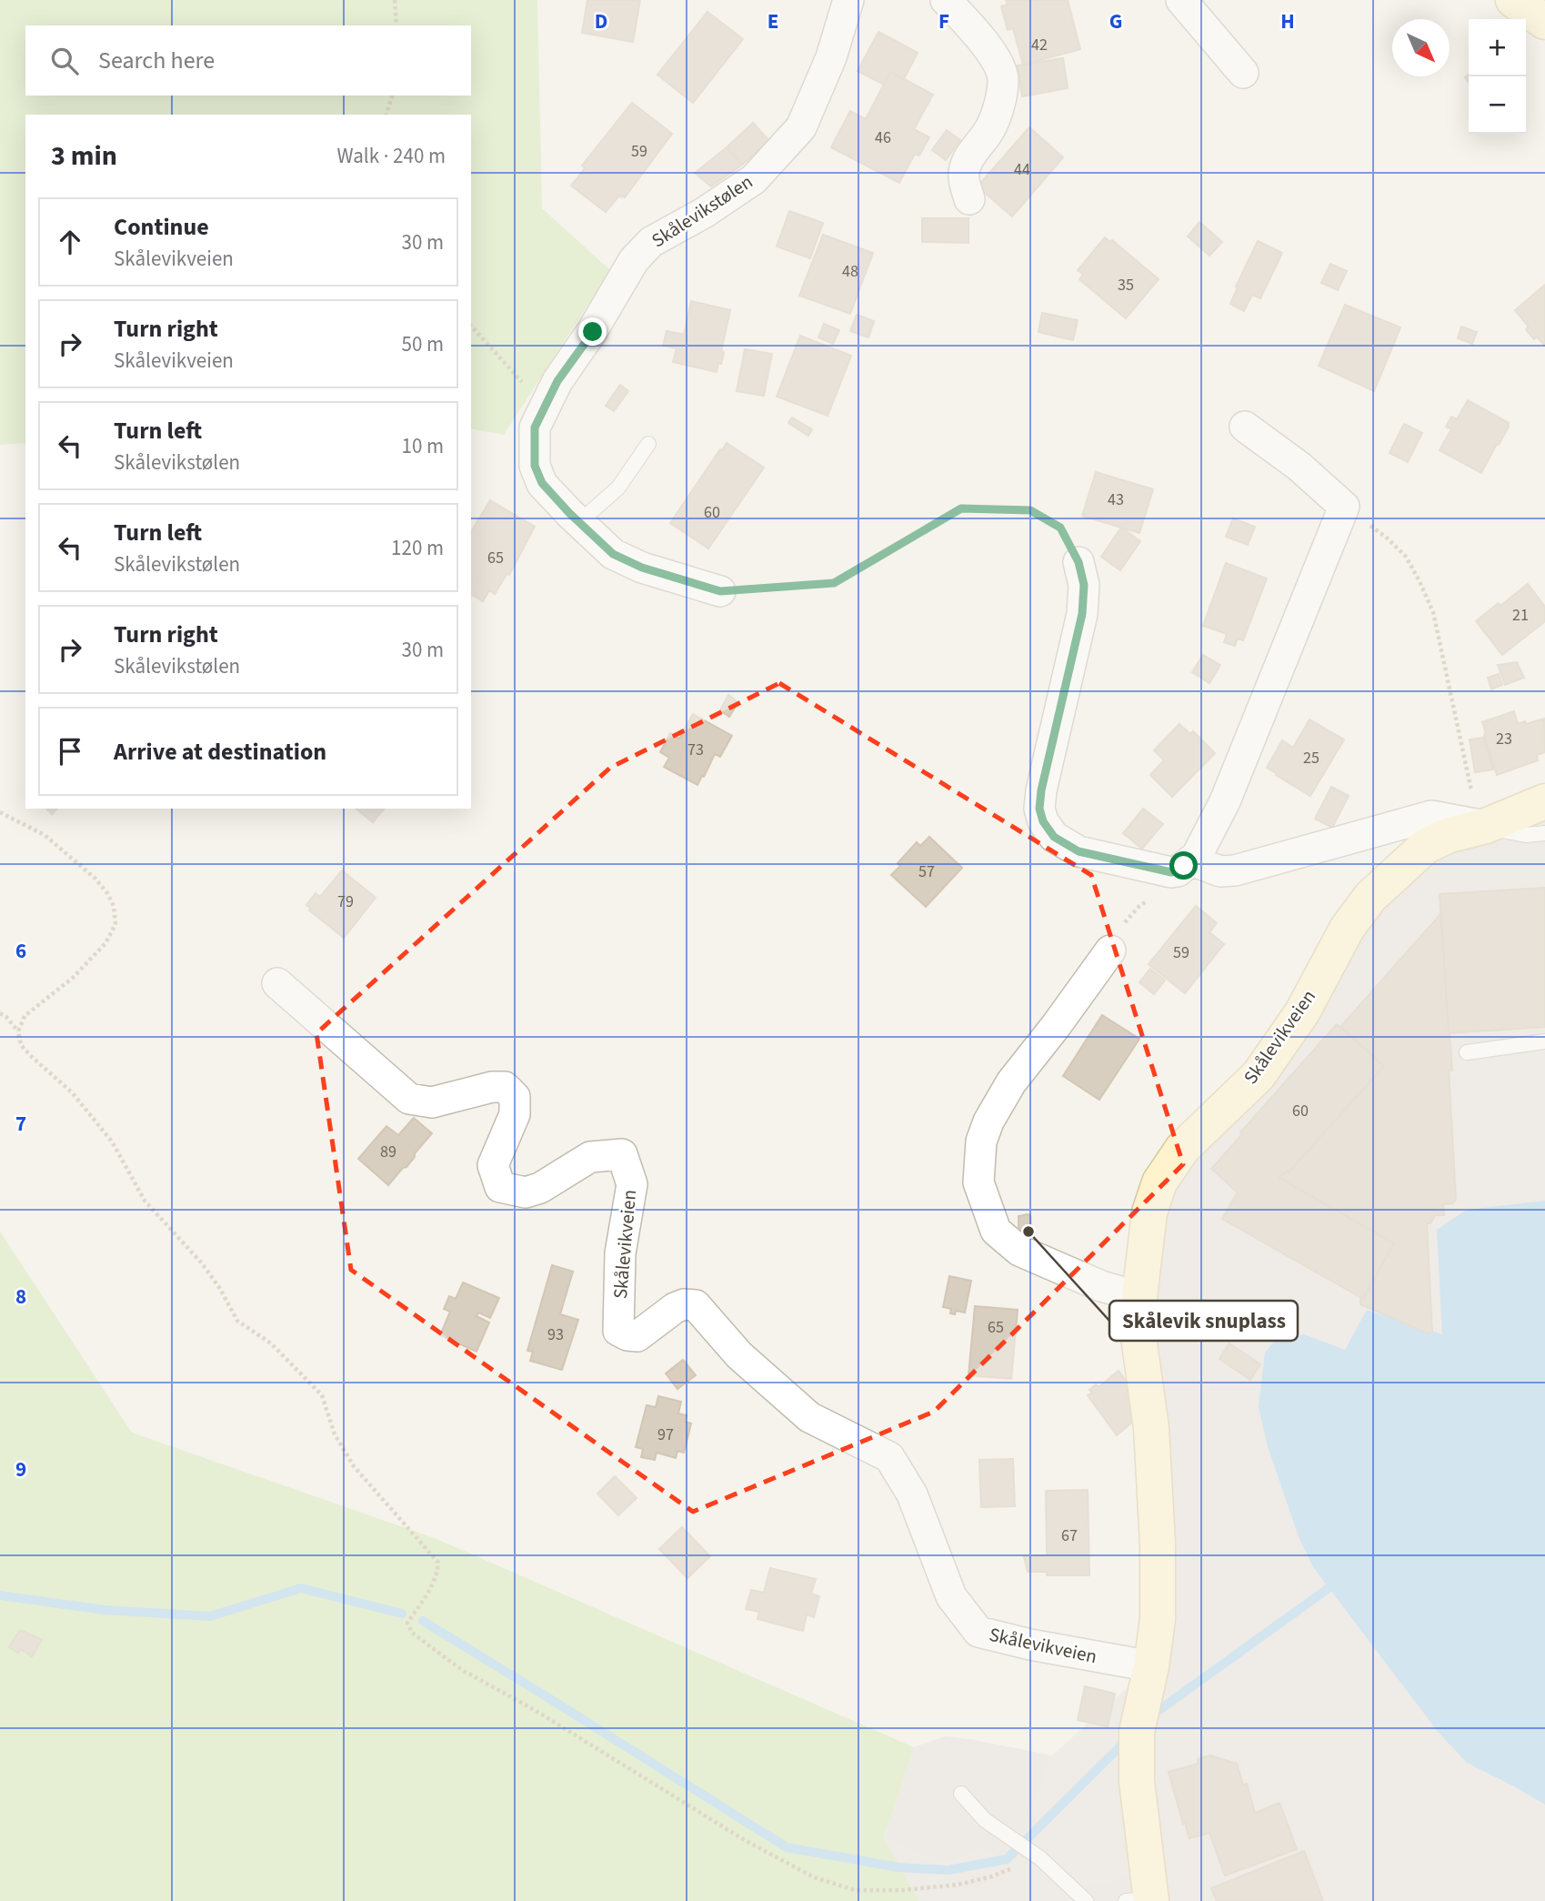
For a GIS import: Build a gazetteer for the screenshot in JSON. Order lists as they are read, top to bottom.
{
  "streets": {
    "main road": ["Skålevikveien"],
    "street": ["Skålevikstølen"]
  },
  "places": ["Skålevik snuplass"],
  "house_numbers": [
    "42",
    "46",
    "59",
    "44",
    "48",
    "35",
    "43",
    "60",
    "65",
    "21",
    "23",
    "73",
    "25",
    "57",
    "79",
    "59",
    "60",
    "89",
    "65",
    "93",
    "97",
    "67"
  ],
  "north": "bottom right",
  "page": {
    "map_buttons": ["+", "−"],
    "search": "Search here",
    "heading": ["3 min", "Walk · 240 m"],
    "list": [
      ["Continue", "Skålevikveien", "30 m"],
      ["Turn right", "Skålevikveien", "50 m"],
      ["Turn left", "Skålevikstølen", "10 m"],
      ["Turn left", "Skålevikstølen", "120 m"],
      ["Turn right", "Skålevikstølen", "30 m"],
      "Arrive at destination"
    ]
  },
  "grid": {
    "columns": [
      "D",
      "E",
      "F",
      "G",
      "H"
    ],
    "rows": [
      "6",
      "7",
      "8",
      "9"
    ]
  }
}
